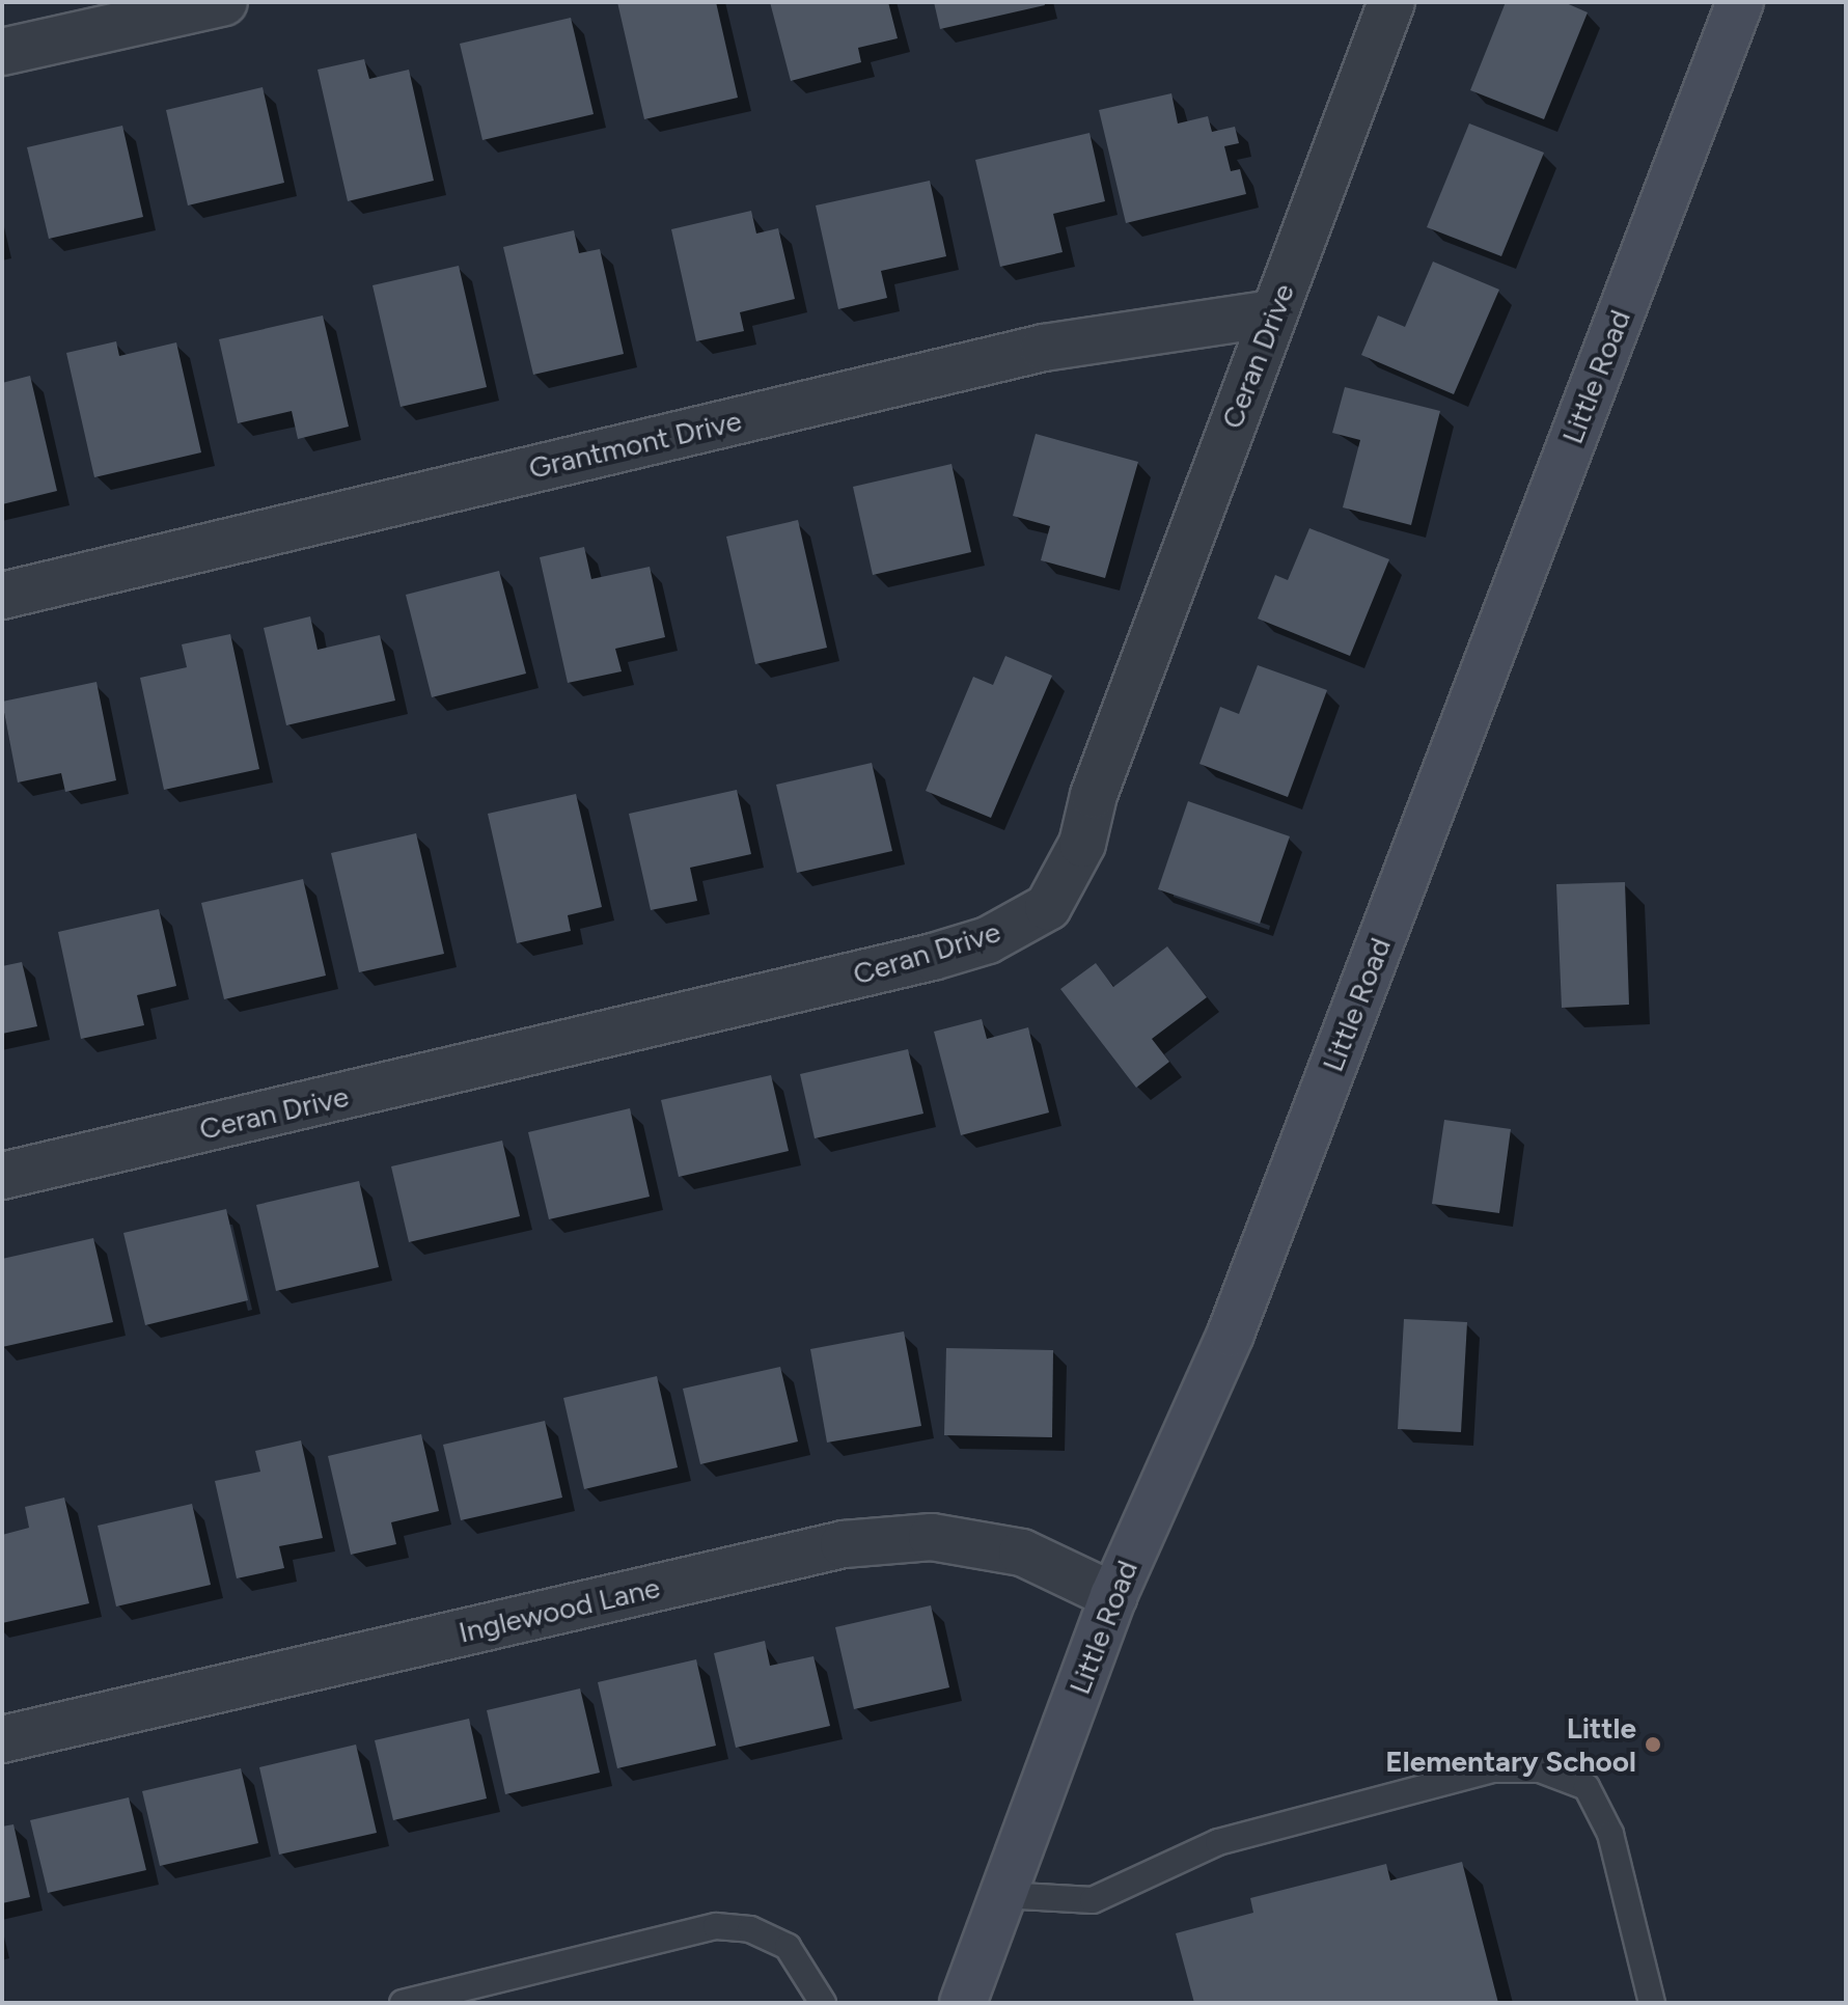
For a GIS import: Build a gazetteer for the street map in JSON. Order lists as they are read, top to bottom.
{
  "streets": {
    "street": [
      "Ceran Drive",
      "Little Road",
      "Grantmont Drive",
      "Inglewood Lane"
    ]
  },
  "crossings": [
    ["Ceran Drive", "Grantmont Drive"],
    ["Little Road", "Inglewood Lane"]
  ],
  "places": ["Little Elementary School"]
}
